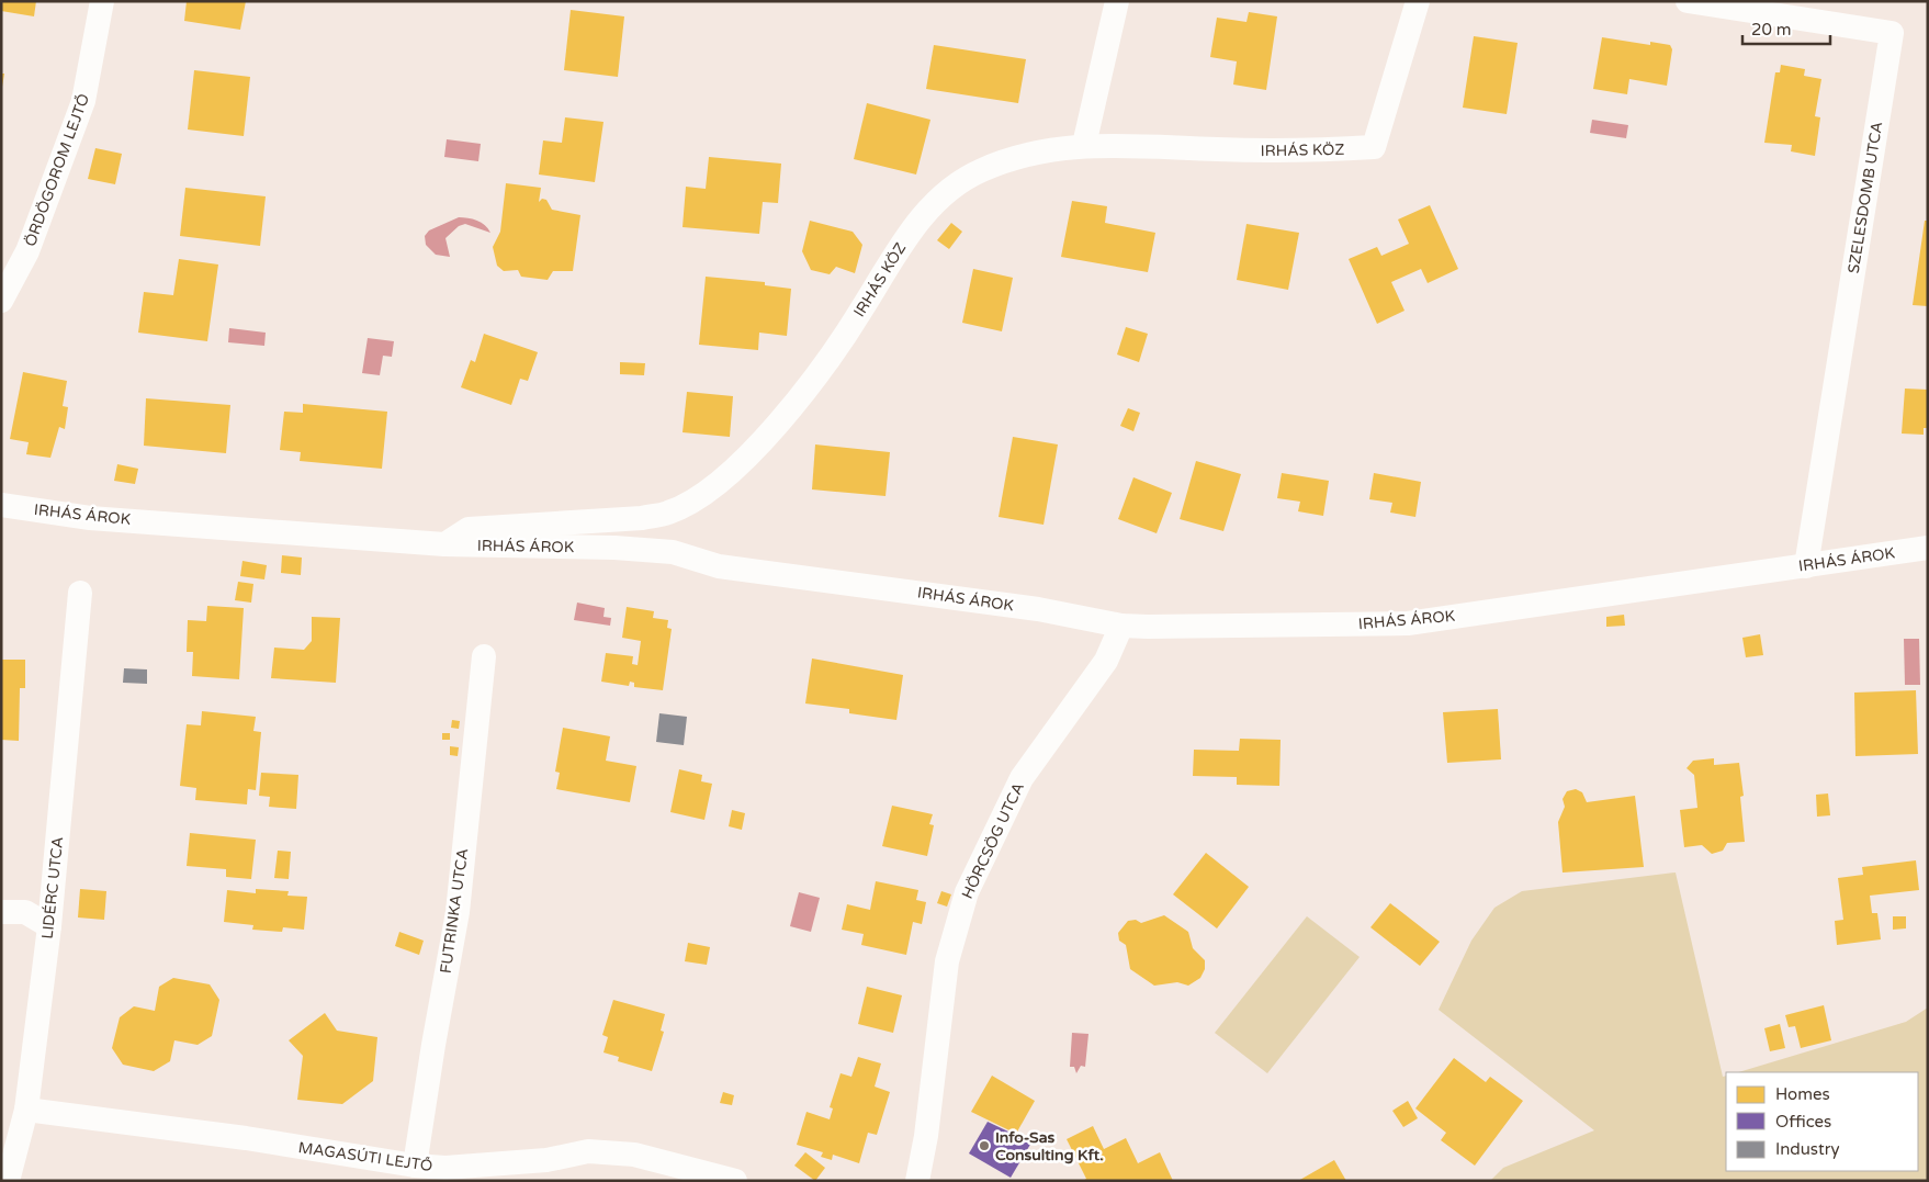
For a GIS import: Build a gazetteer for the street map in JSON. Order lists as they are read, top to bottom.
{
  "streets": {
    "street": [
      "IRHÁS KÖZ",
      "ÖRDÖGOROM LEJTŐ",
      "SZELESDOMB UTCA",
      "IRHÁS ÁROK",
      "HÖRCSÖG UTCA",
      "LIDÉRC UTCA",
      "FUTRINKA UTCA",
      "MAGASÚTI LEJTŐ"
    ]
  },
  "crossings": [
    ["IRHÁS KÖZ", "IRHÁS ÁROK"],
    ["SZELESDOMB UTCA", "IRHÁS ÁROK"],
    ["IRHÁS ÁROK", "HÖRCSÖG UTCA"],
    ["LIDÉRC UTCA", "MAGASÚTI LEJTŐ"],
    ["FUTRINKA UTCA", "MAGASÚTI LEJTŐ"]
  ],
  "places": ["Info-Sas Consulting Kft."],
  "legend": ["Homes", "Offices", "Industry"],
  "scale_bar": "20 m"
}
